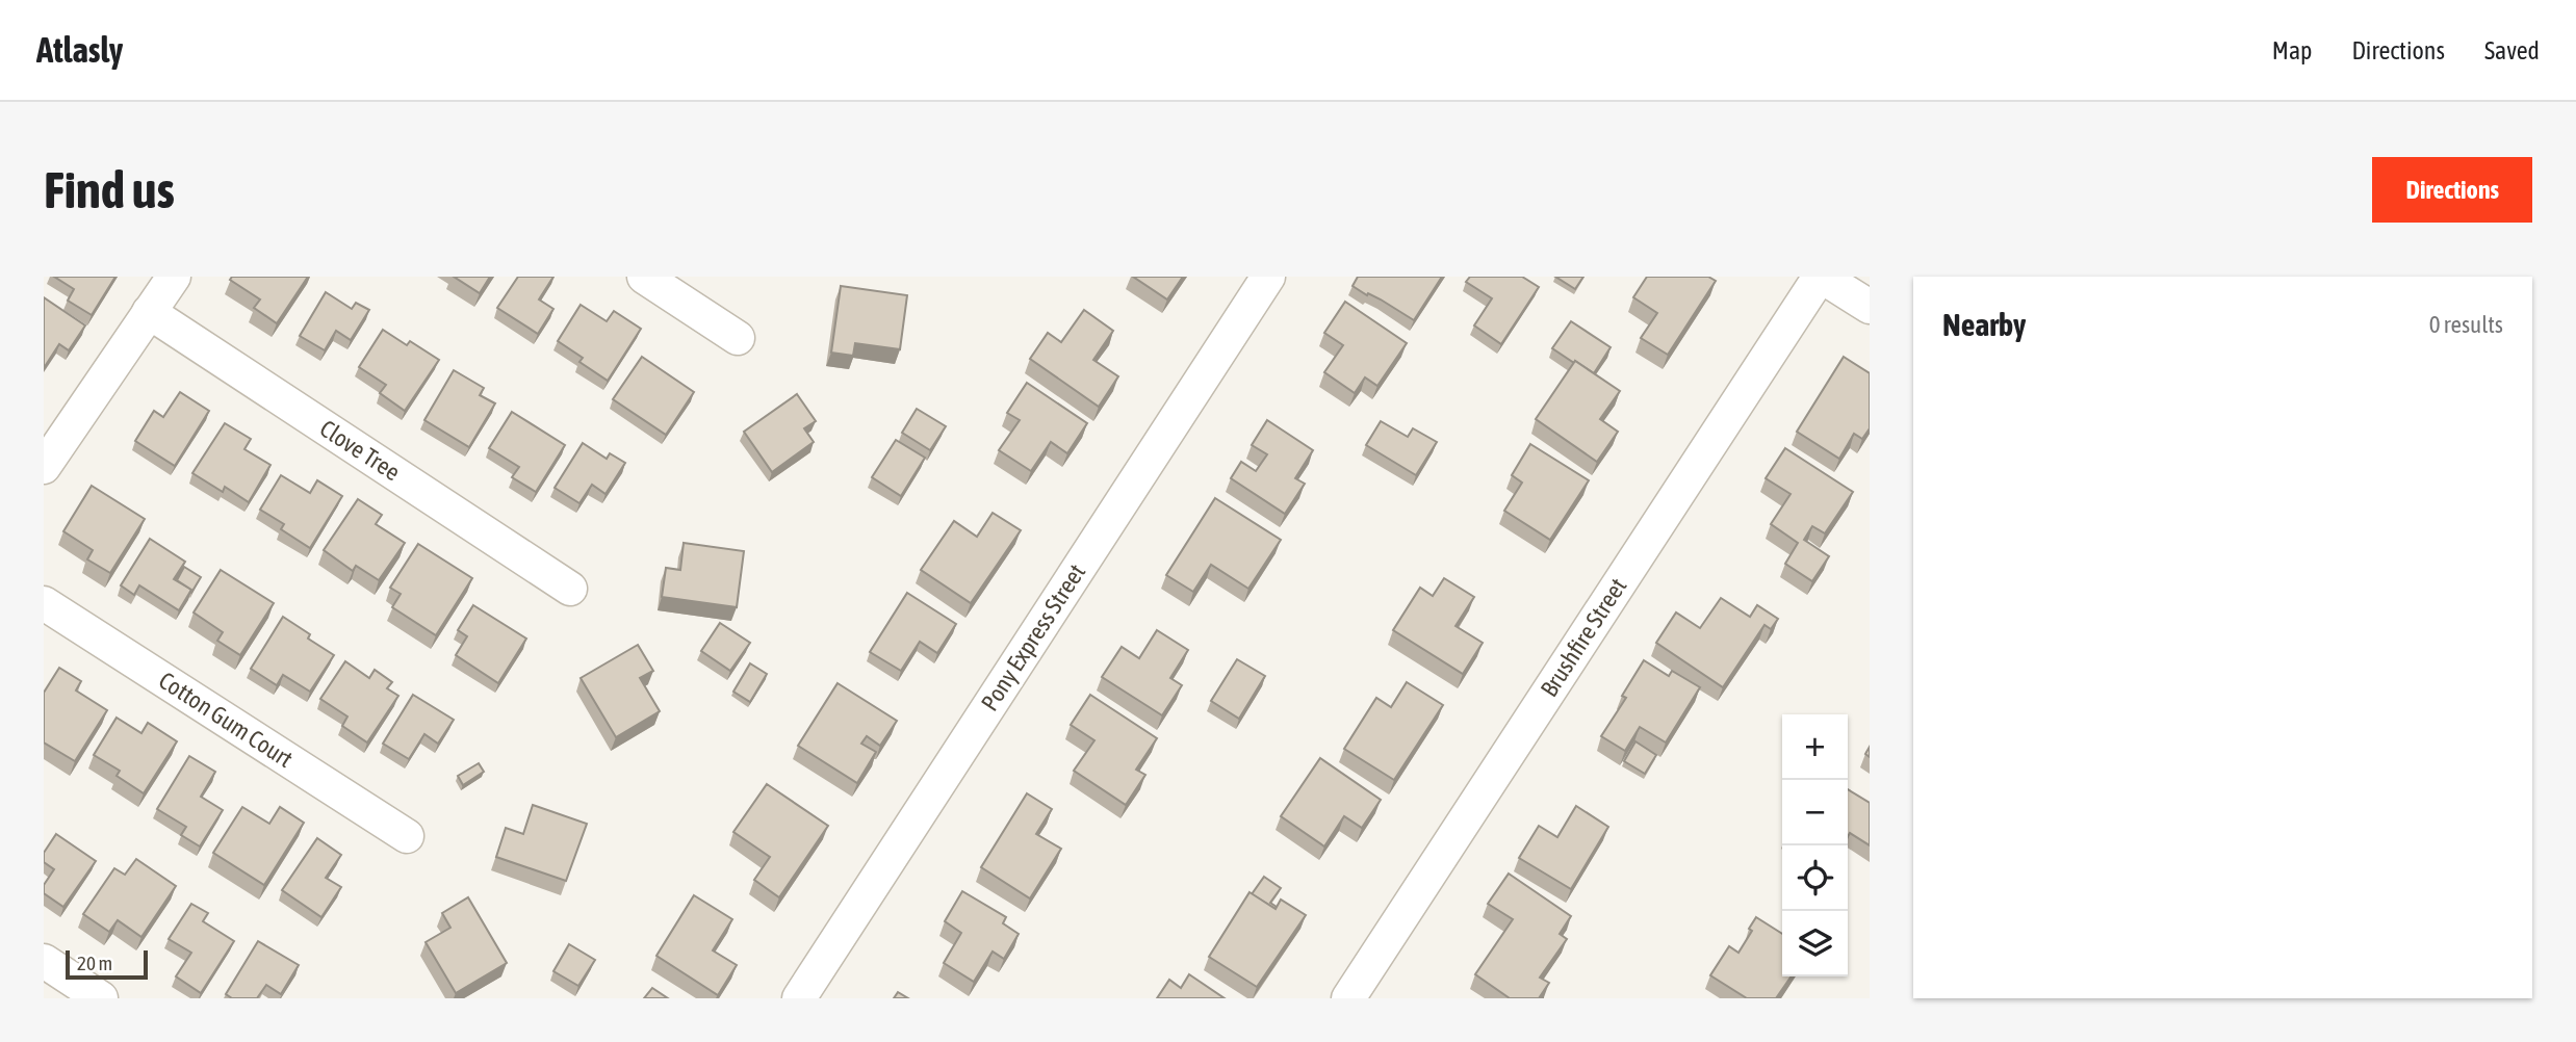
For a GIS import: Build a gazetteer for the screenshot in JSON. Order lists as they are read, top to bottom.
{
  "streets": {
    "street": [
      "Clove Tree",
      "Pony Express Street",
      "Brushfire Street",
      "Cotton Gum Court"
    ]
  },
  "scale_bar": "20 m",
  "page": {
    "header": "Atlasly",
    "nav": ["Map", "Directions", "Saved"],
    "buttons": "Directions",
    "title": "Find us",
    "heading": ["Nearby", "0 results"],
    "map_buttons": ["+", "−"],
    "scale": "20 m"
  }
}
